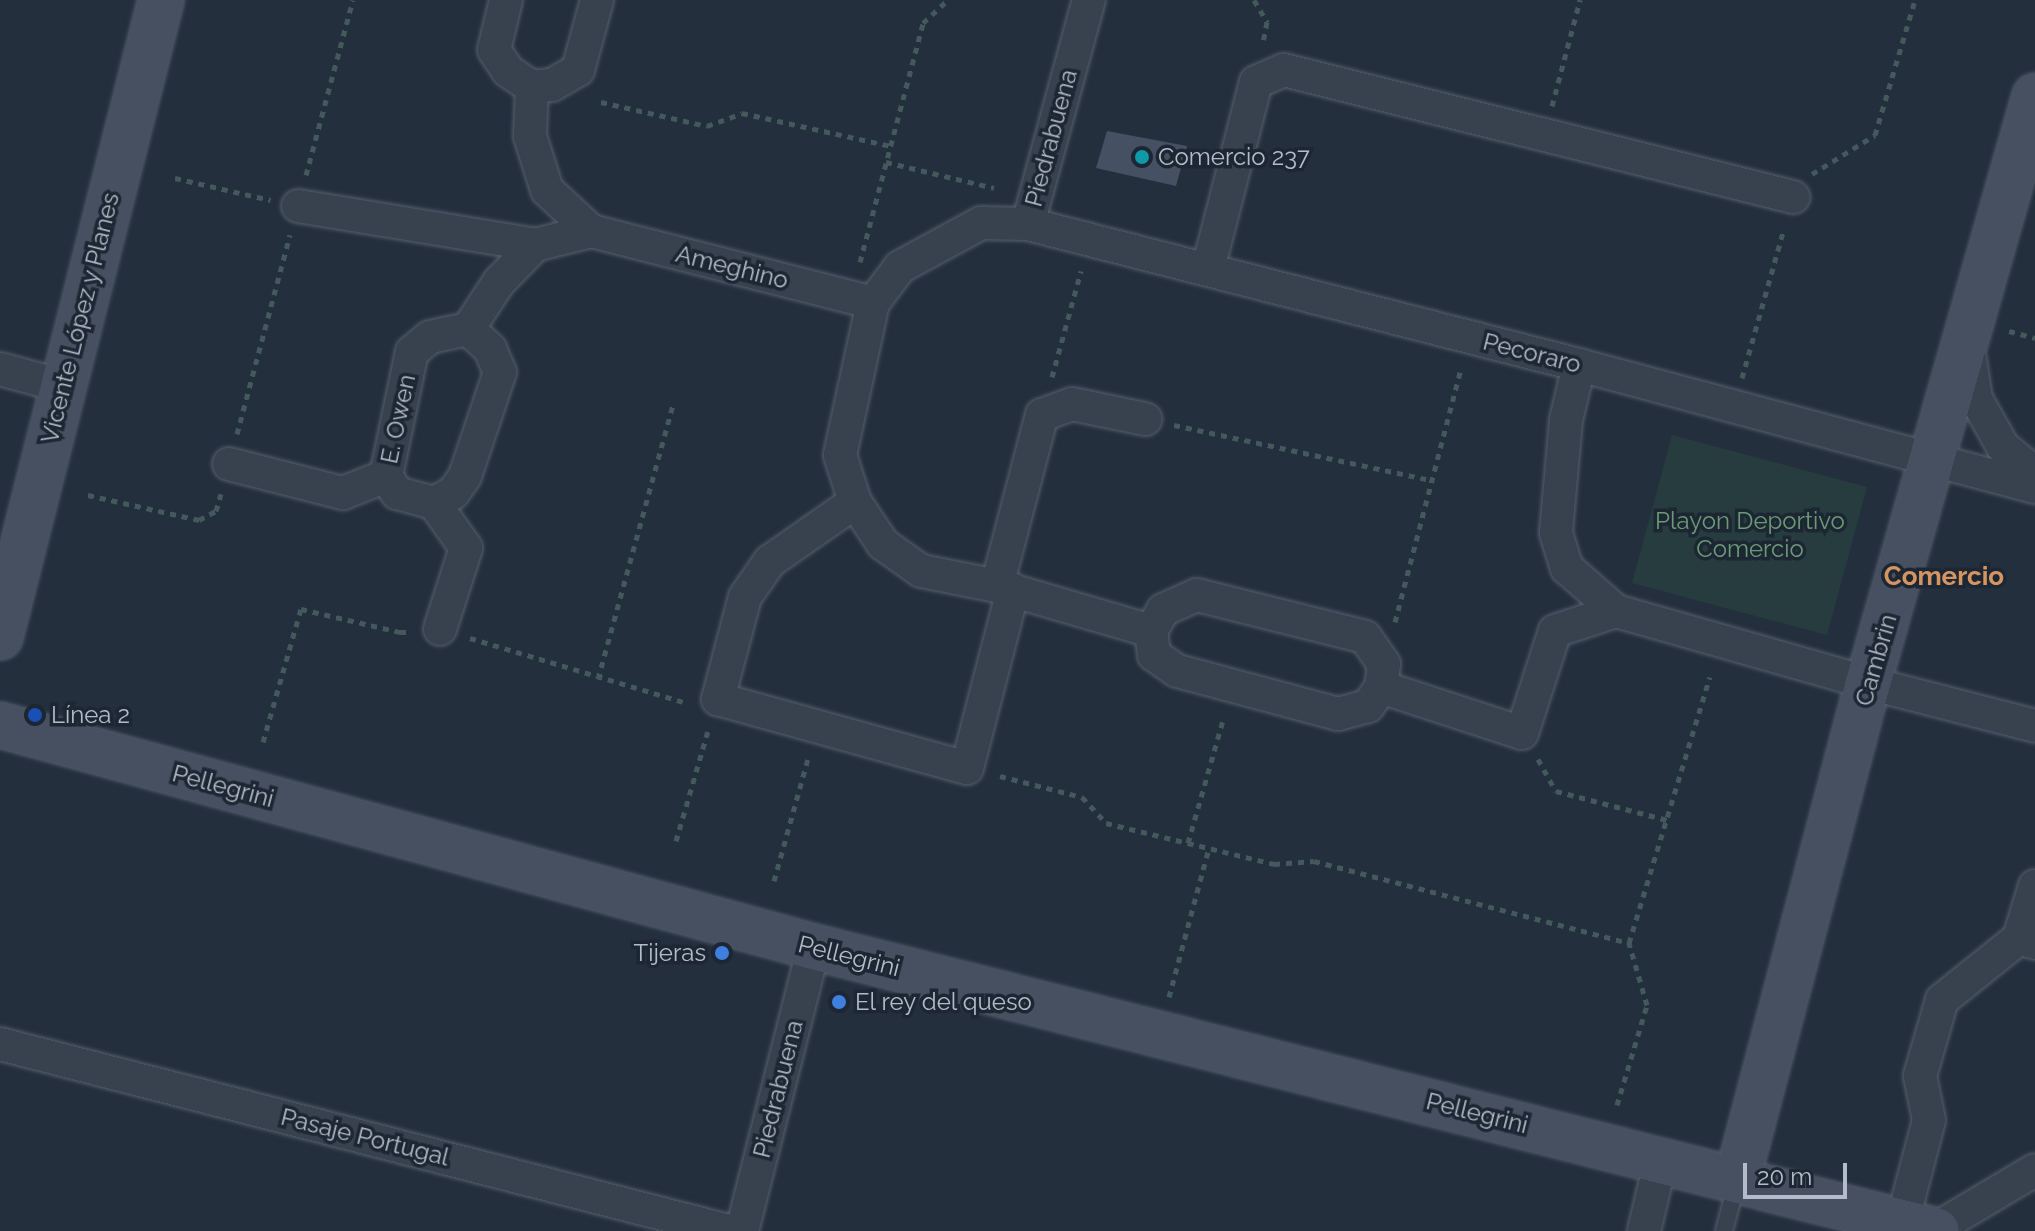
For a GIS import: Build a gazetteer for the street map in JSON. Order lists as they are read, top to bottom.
{
  "streets": {
    "street": [
      "Piedrabuena",
      "Ameghino",
      "Vicente López y Planes",
      "Pecoraro",
      "E. Owen",
      "Cambrin",
      "Pellegrini",
      "Pasaje Portugal"
    ]
  },
  "crossings": [
    ["Piedrabuena", "Ameghino"],
    ["Piedrabuena", "Pecoraro"],
    ["Piedrabuena", "Pellegrini"],
    ["Pecoraro", "Cambrin"],
    ["Cambrin", "Pellegrini"]
  ],
  "districts": ["Comercio"],
  "parks": ["Playon Deportivo Comercio"],
  "places": [
    "Comercio 237",
    "Línea 2",
    "Tijeras",
    "El rey del queso"
  ],
  "scale_bar": "20 m"
}
